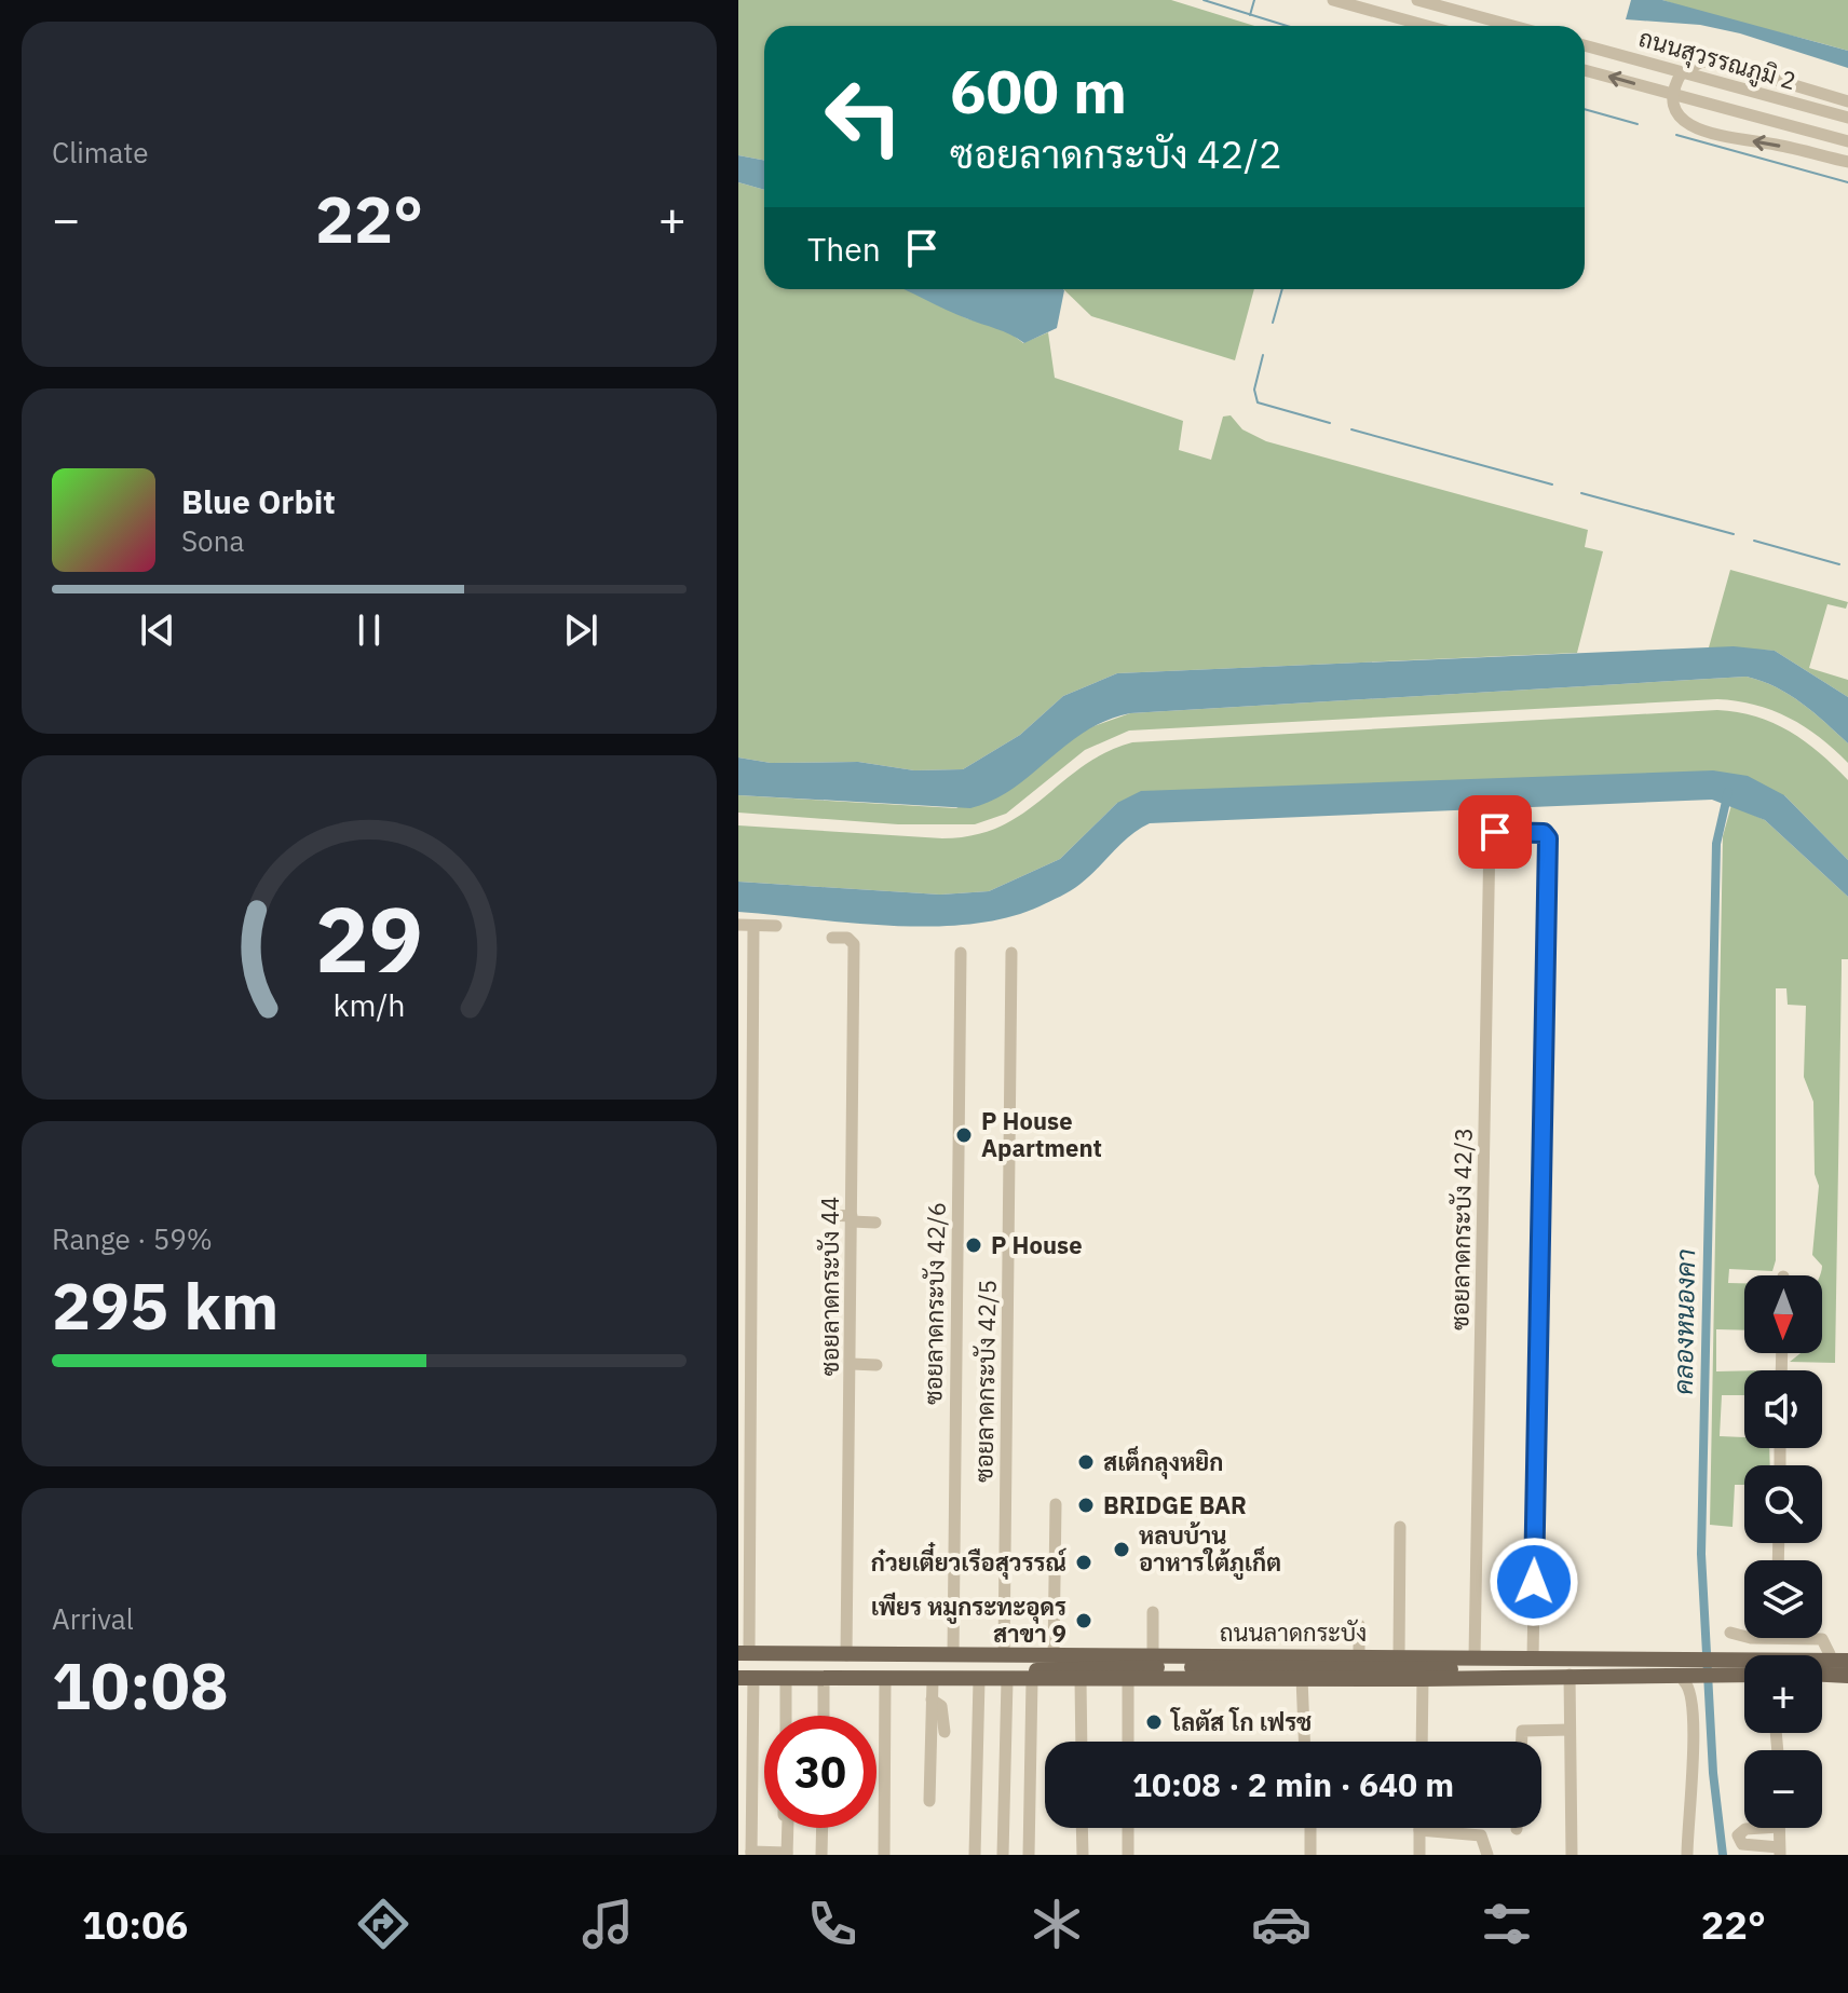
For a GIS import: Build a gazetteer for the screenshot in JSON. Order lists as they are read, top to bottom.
{
  "streets": {
    "main road": ["ถนนลาดกระบัง"],
    "street": [
      "ถนนสุวรรณภูมิ 2",
      "ซอยลาดกระบัง 42/3",
      "ซอยลาดกระบัง 44",
      "ซอยลาดกระบัง 42/6",
      "ซอยลาดกระบัง 42/5"
    ]
  },
  "crossings": [
    ["ซอยลาดกระบัง 42/3", "ถนนลาดกระบัง"],
    ["ซอยลาดกระบัง 44", "ถนนลาดกระบัง"],
    ["ซอยลาดกระบัง 42/6", "ถนนลาดกระบัง"],
    ["ซอยลาดกระบัง 42/5", "ถนนลาดกระบัง"]
  ],
  "water": ["คลองหนองคา"],
  "places": [
    "P House Apartment",
    "P House",
    "สเต็กลุงหยิก",
    "BRIDGE BAR",
    "หลบบ้าน อาหารใต้ภูเก็ต",
    "ก๋วยเตี๋ยวเรือสุวรรณ์",
    "เพียร หมูกระทะอุดร สาขา 9",
    "โลตัส โก เฟรช"
  ],
  "north": "bottom",
  "page": {
    "tile": [
      "Climate",
      ["Range · 59%", "295 km"],
      ["Arrival", "10:08"]
    ],
    "turn": ["600 m", "ซอยลาดกระบัง 42/2"],
    "heat": ["−", "22°", "+"],
    "then": "Then",
    "song": ["Blue Orbit", "Sona"],
    "map_buttons": ["+", "−"],
    "limit": "30",
    "trip": "10:08 · 2 min · 640 m",
    "tabs": ["10:06", "22°"],
    "gauge": ["29", "km/h"]
  }
}
